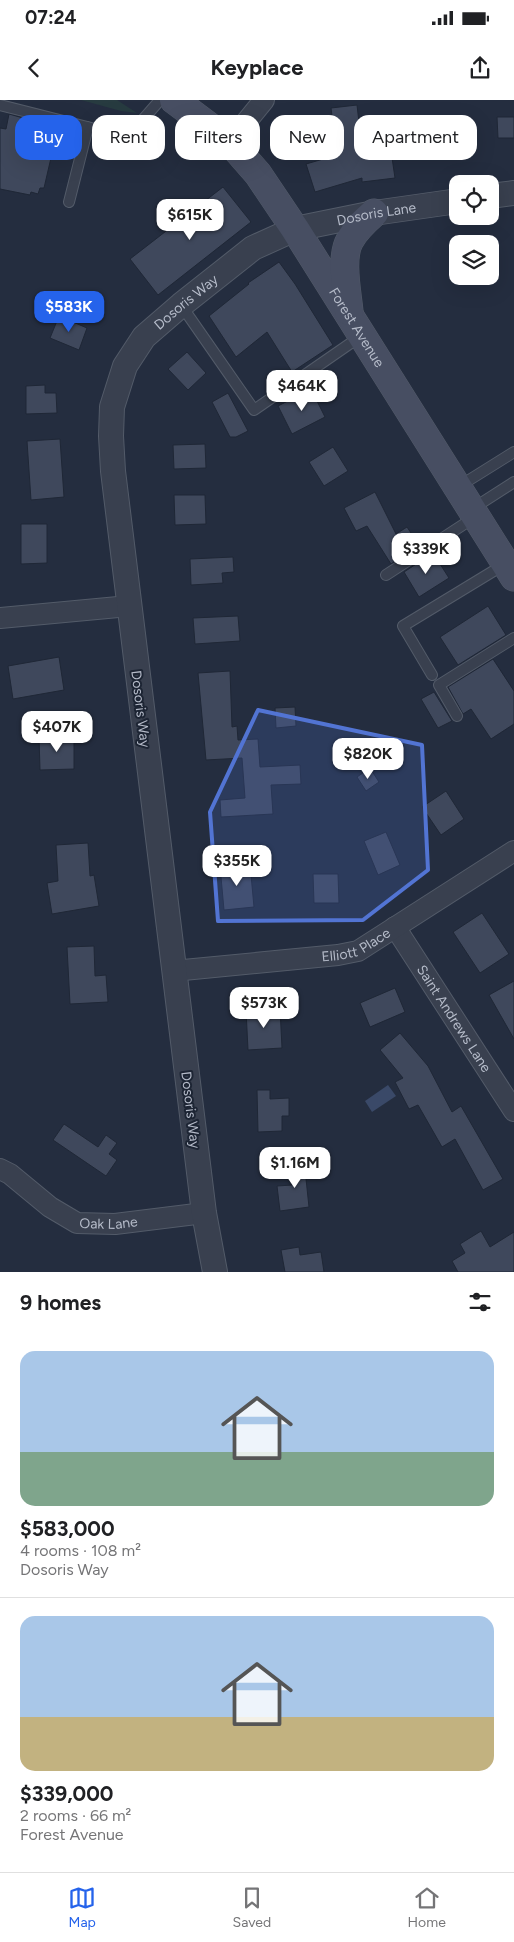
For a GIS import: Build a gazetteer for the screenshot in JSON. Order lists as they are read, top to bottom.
{
  "streets": {
    "main road": ["Forest Avenue"],
    "street": [
      "Dosoris Lane",
      "Dosoris Way",
      "Elliott Place",
      "Saint Andrews Lane",
      "Oak Lane"
    ]
  },
  "crossings": [
    ["Dosoris Lane", "Dosoris Way"],
    ["Dosoris Lane", "Forest Avenue"],
    ["Dosoris Way", "Forest Avenue"],
    ["Dosoris Way", "Elliott Place"],
    ["Dosoris Way", "Oak Lane"],
    ["Elliott Place", "Saint Andrews Lane"]
  ],
  "page": {
    "status": "07:24",
    "header": "Keyplace",
    "chip": [
      "Buy",
      "Rent",
      "Filters",
      "New",
      "Apartment"
    ],
    "price": [
      "$615K",
      "$583K",
      "$464K",
      "$339K",
      "$407K",
      "$820K",
      "$355K",
      "$573K",
      "$1.16M"
    ],
    "heading": "9 homes",
    "list": [
      {
        "name": "$583,000",
        "note": "4 rooms · 108 m² · Dosoris Way"
      },
      {
        "name": "$339,000",
        "note": "2 rooms · 66 m² · Forest Avenue"
      }
    ],
    "tabs": ["Map", "Saved", "Home"]
  }
}
